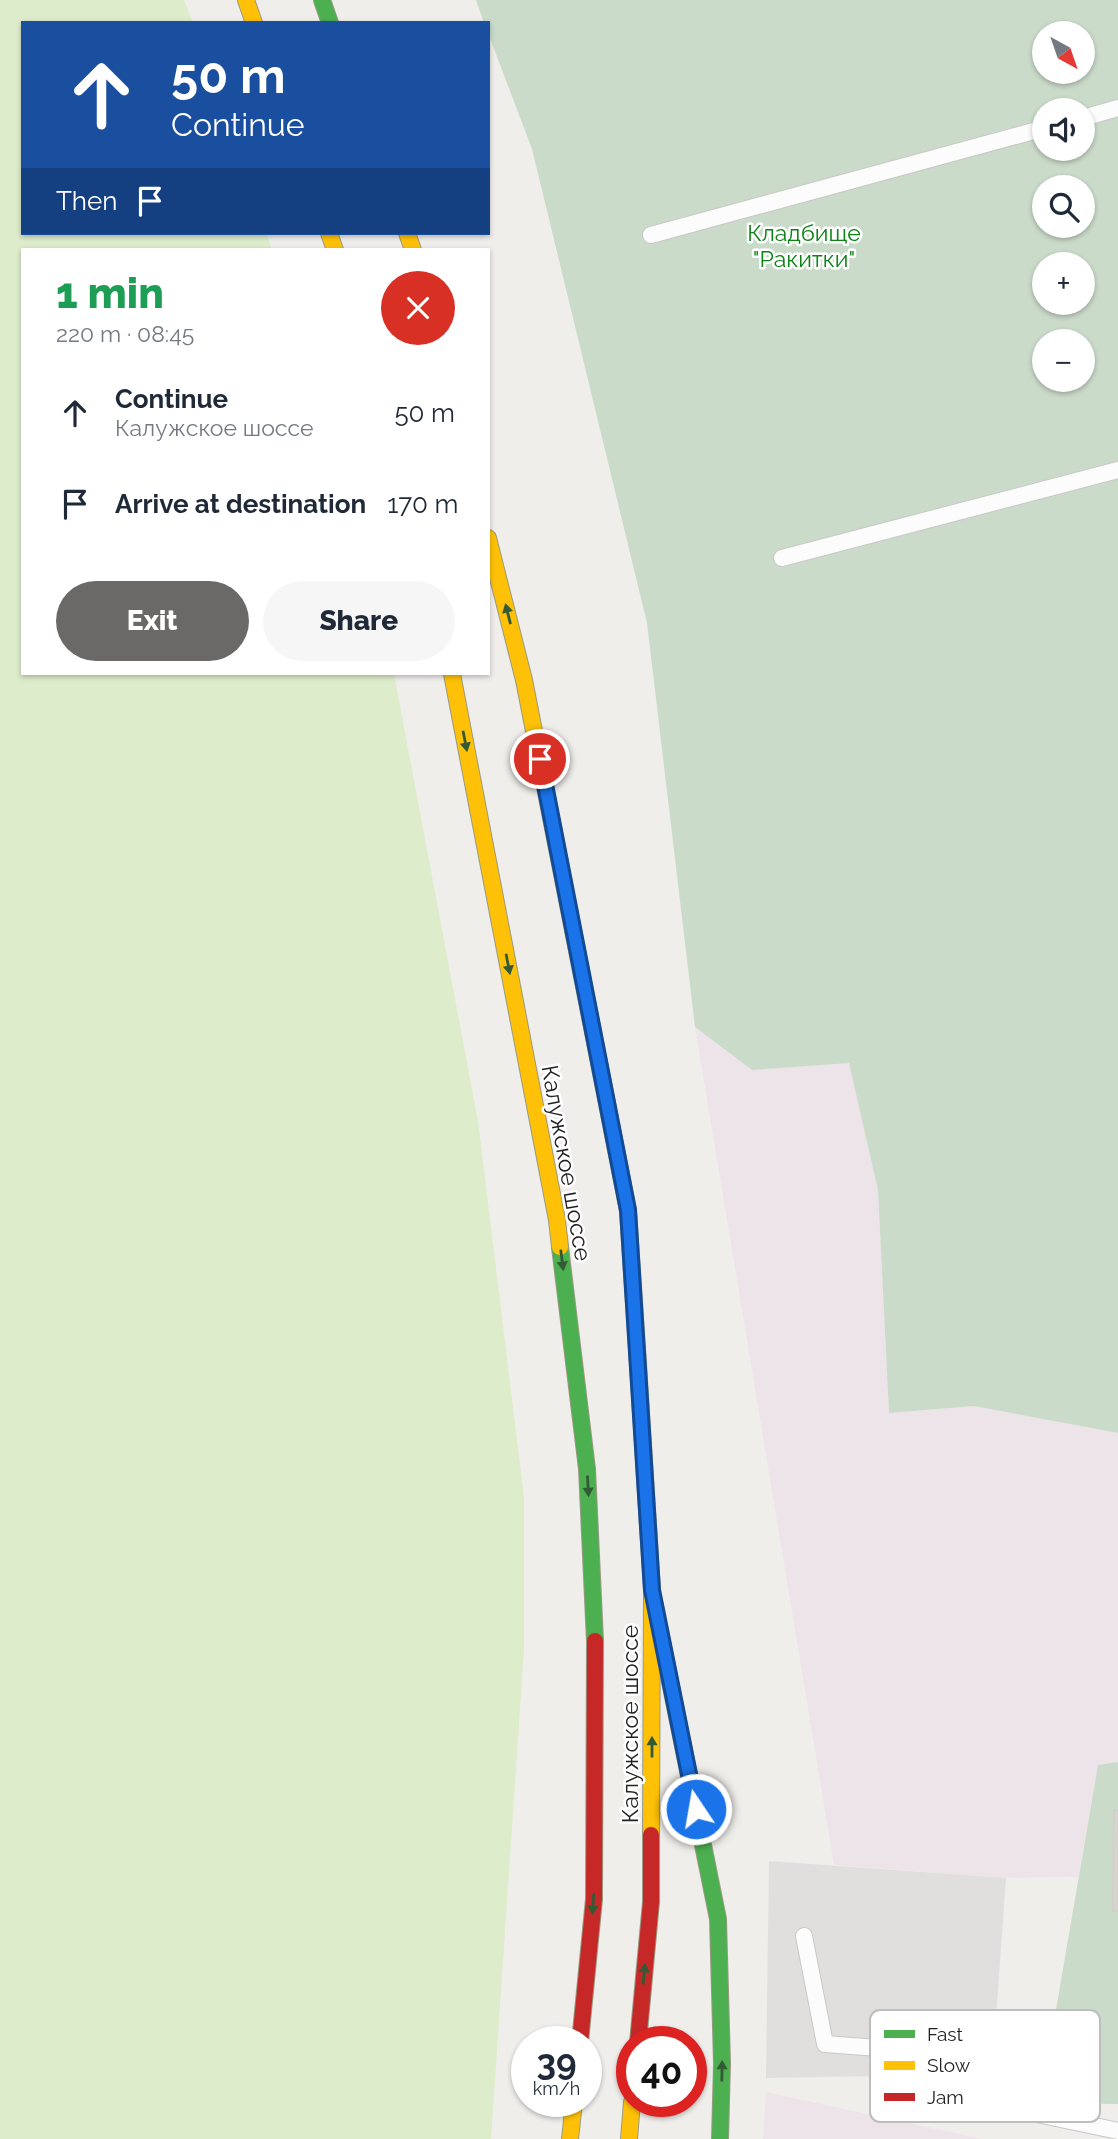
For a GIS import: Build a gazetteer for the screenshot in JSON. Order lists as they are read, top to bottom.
{
  "streets": {
    "main road": ["Калужское шоссе"]
  },
  "parks": ["Кладбище \"Ракитки\""],
  "legend": ["Fast", "Slow", "Jam"],
  "north": "bottom right",
  "page": {
    "map_buttons": ["+", "−"],
    "turn": ["50 m", "Continue"],
    "then": "Then",
    "heading": ["1 min", "220 m · 08:45"],
    "list": [
      {
        "name": "Continue",
        "note": "Калужское шоссе",
        "value": "50 m"
      },
      {
        "name": "Arrive at destination",
        "value": "170 m"
      }
    ],
    "buttons": ["Exit", "Share"],
    "speed": "39 km/h",
    "limit": "40"
  }
}
